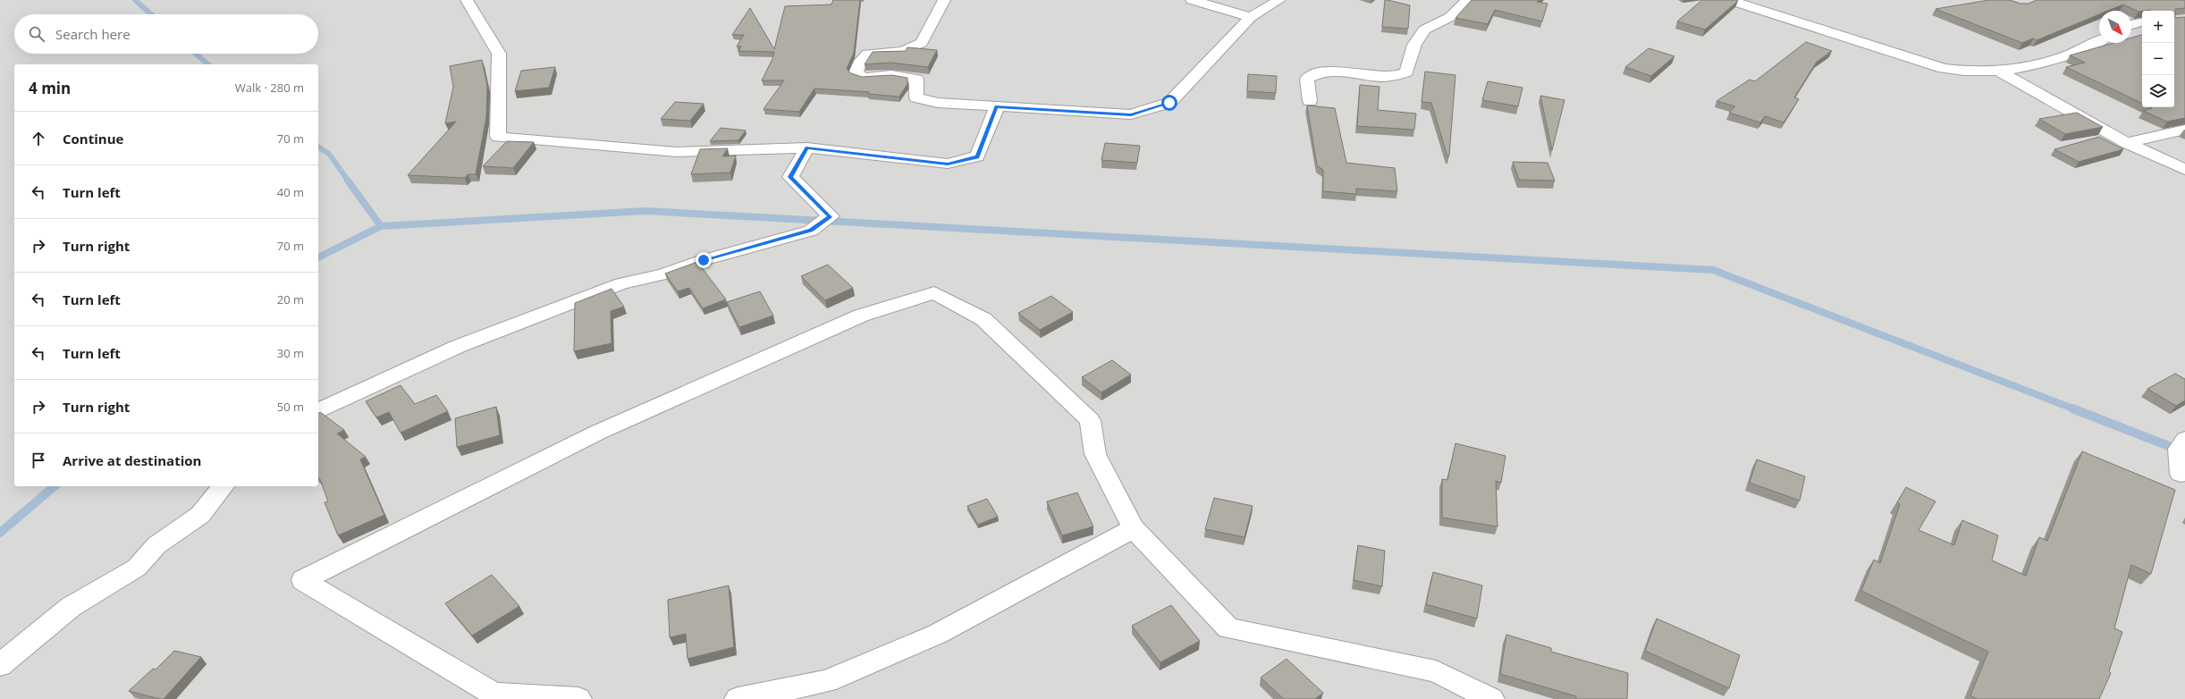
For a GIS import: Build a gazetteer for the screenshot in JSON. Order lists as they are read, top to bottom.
{
  "north": "bottom right",
  "page": {
    "map_buttons": ["+", "−"],
    "search": "Search here",
    "heading": ["4 min", "Walk · 280 m"],
    "list": [
      ["Continue", "70 m"],
      ["Turn left", "40 m"],
      ["Turn right", "70 m"],
      ["Turn left", "20 m"],
      ["Turn left", "30 m"],
      ["Turn right", "50 m"],
      "Arrive at destination"
    ]
  }
}
